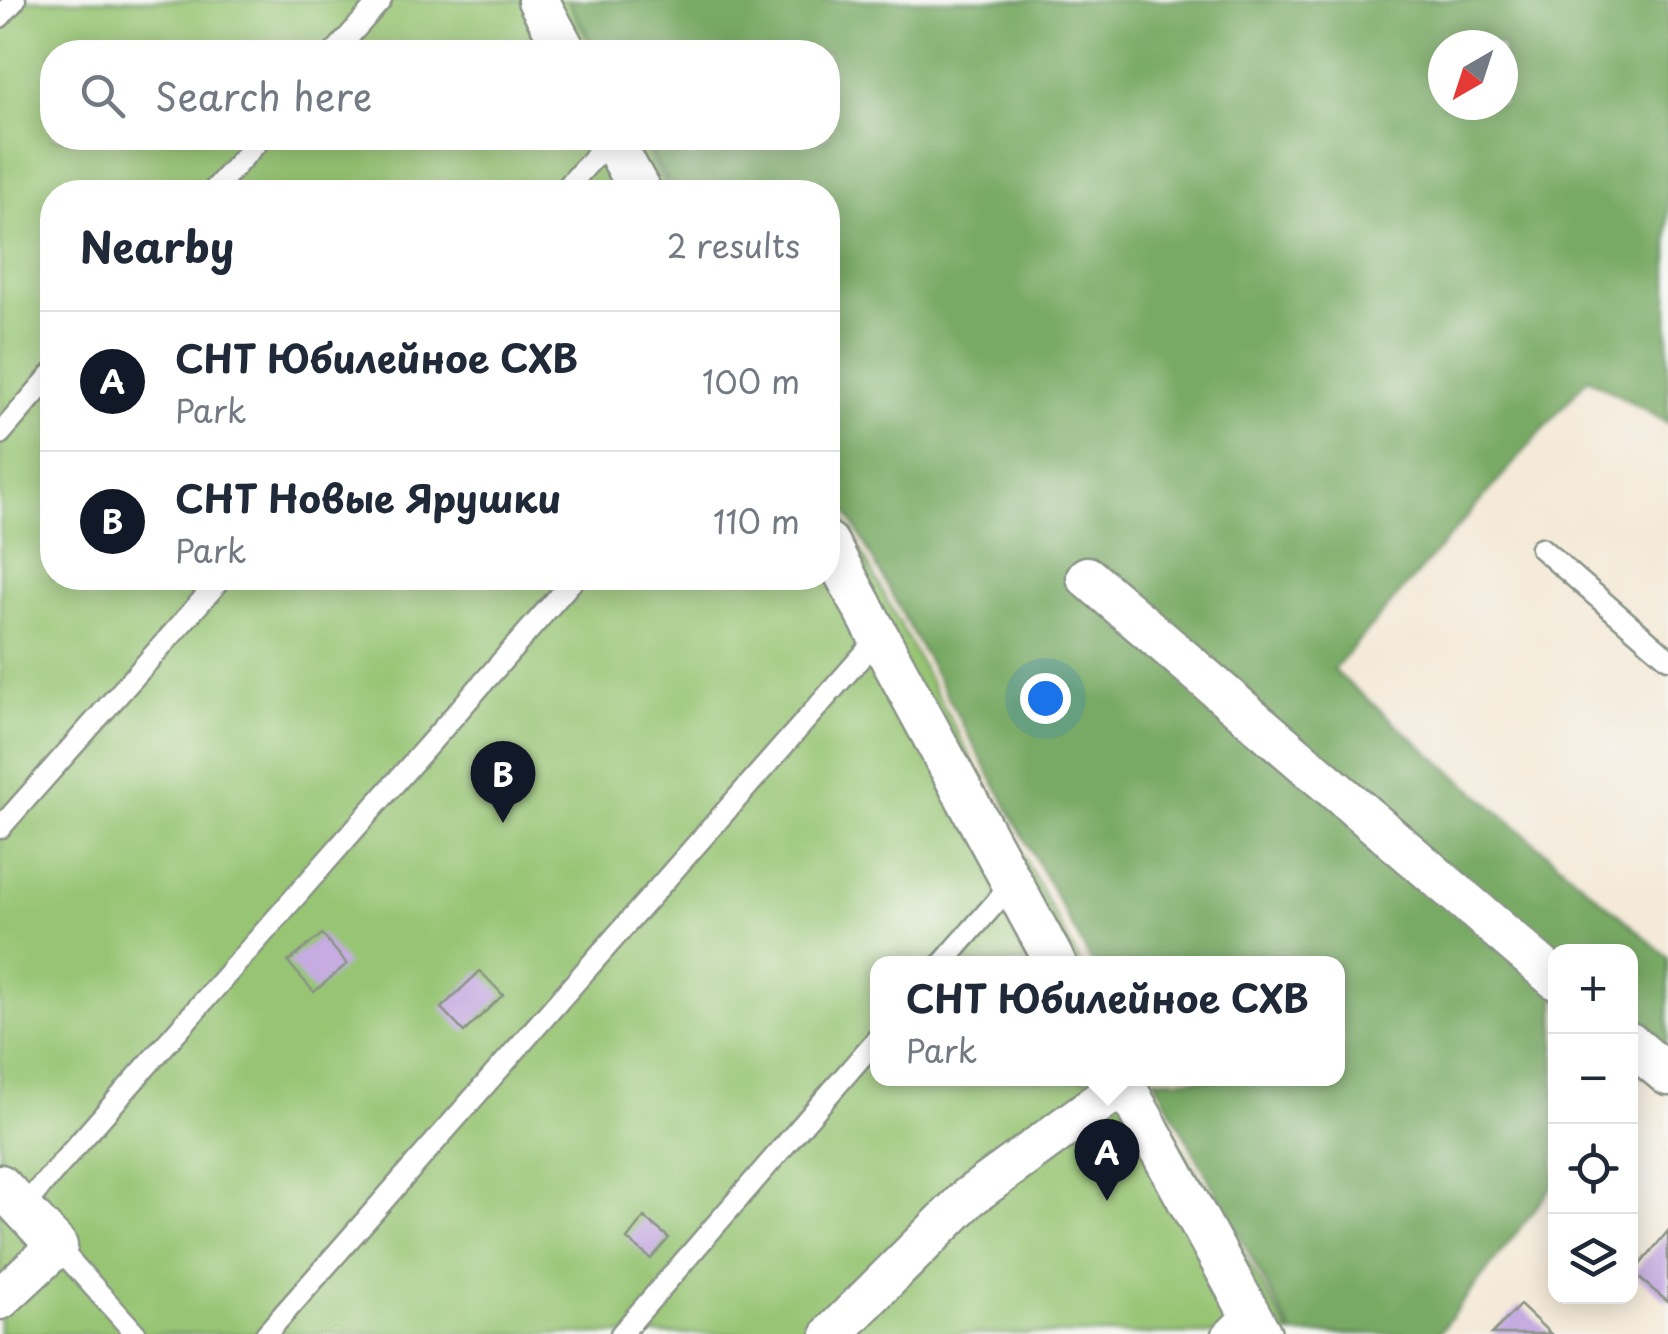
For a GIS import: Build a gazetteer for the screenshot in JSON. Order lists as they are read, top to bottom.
{
  "north": "bottom left",
  "page": {
    "search": "Search here",
    "heading": ["Nearby", "2 results"],
    "list": [
      {
        "mark": "A",
        "name": "СНТ Юбилейное СХВ",
        "note": "Park",
        "value": "100 m"
      },
      {
        "mark": "B",
        "name": "СНТ Новые Ярушки",
        "note": "Park",
        "value": "110 m"
      }
    ],
    "pins": ["B", "A"],
    "map_buttons": ["+", "−"],
    "popup": ["СНТ Юбилейное СХВ", "Park"]
  }
}
